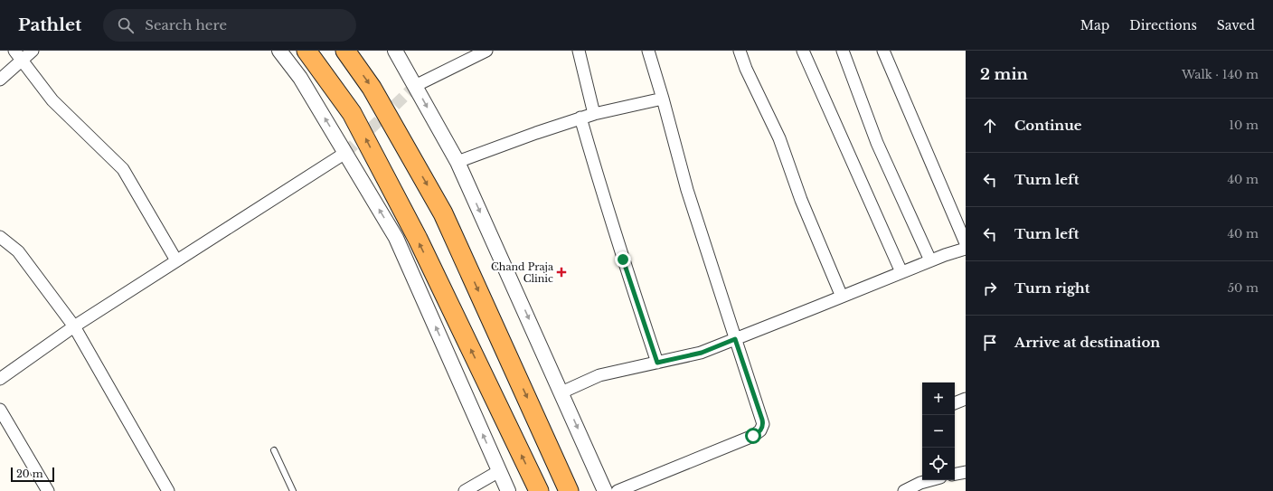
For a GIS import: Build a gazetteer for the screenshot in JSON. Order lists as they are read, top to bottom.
{
  "places": {
    "health": ["Chand Praja Clinic"]
  },
  "scale_bar": "20 m",
  "page": {
    "header": "Pathlet",
    "search": "Search here",
    "nav": ["Map", "Directions", "Saved"],
    "heading": ["2 min", "Walk · 140 m"],
    "list": [
      ["Continue", "10 m"],
      ["Turn left", "40 m"],
      ["Turn left", "40 m"],
      ["Turn right", "50 m"],
      "Arrive at destination"
    ],
    "map_buttons": ["+", "−"],
    "scale": "20 m"
  }
}
